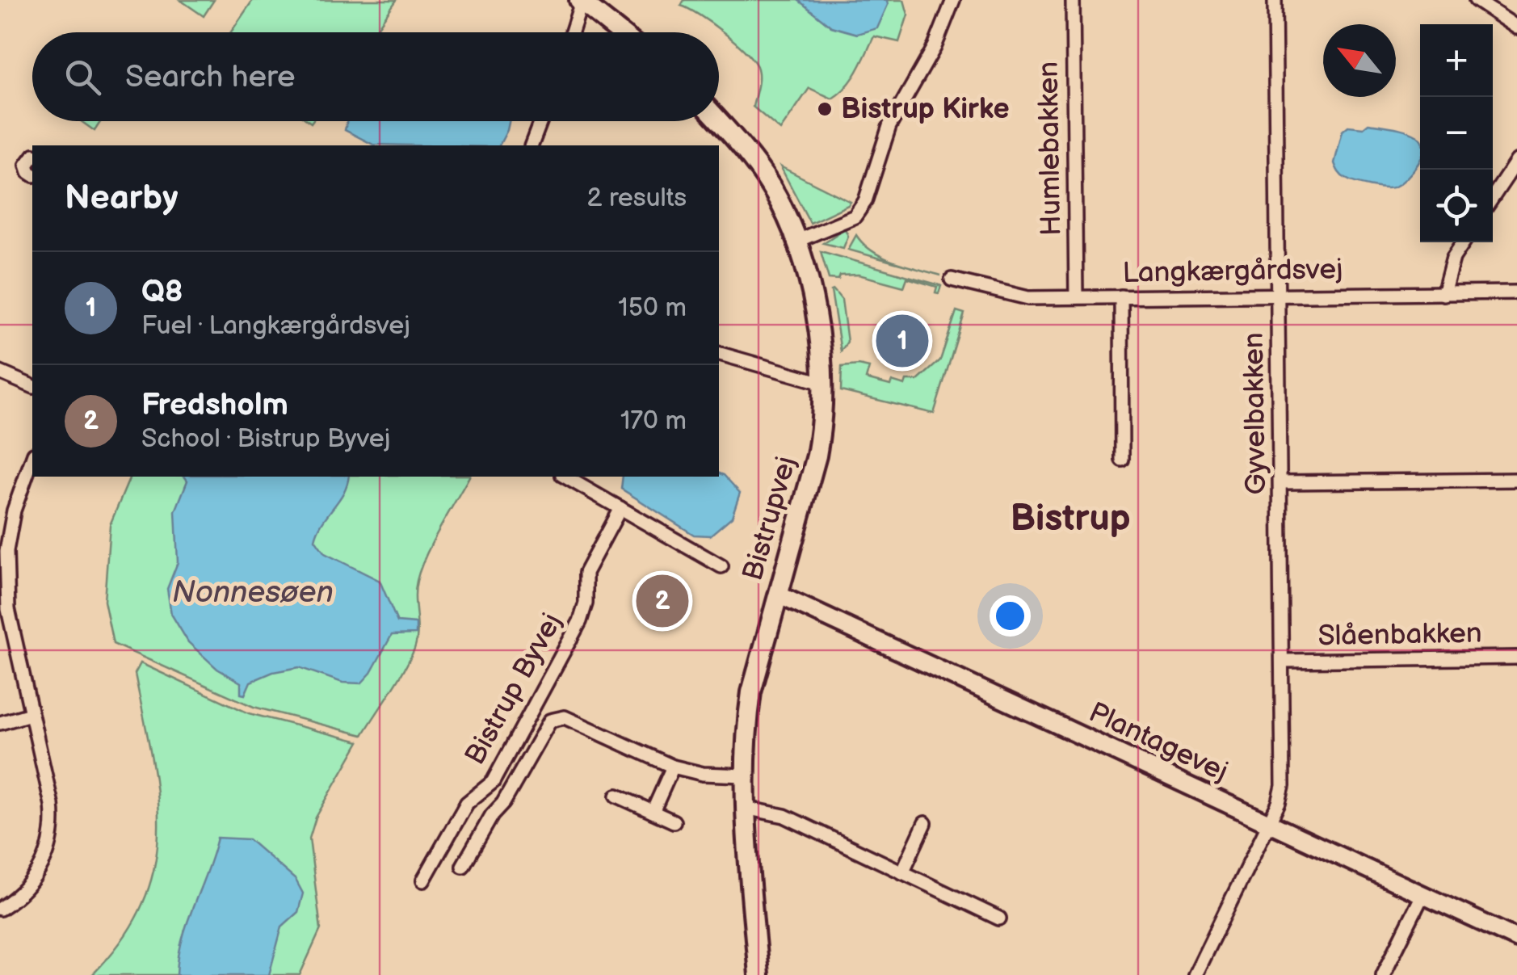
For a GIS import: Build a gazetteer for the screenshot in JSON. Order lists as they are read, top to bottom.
{
  "streets": {
    "main road": ["Bistrupvej"],
    "street": [
      "Humlebakken",
      "Langkærgårdsvej",
      "Gyvelbakken",
      "Slåenbakken",
      "Bistrup Byvej",
      "Plantagevej"
    ]
  },
  "crossings": [
    ["Humlebakken", "Langkærgårdsvej"],
    ["Langkærgårdsvej", "Gyvelbakken"],
    ["Gyvelbakken", "Slåenbakken"],
    ["Gyvelbakken", "Plantagevej"],
    ["Bistrupvej", "Plantagevej"]
  ],
  "districts": ["Bistrup"],
  "water": ["Nonnesøen"],
  "places": ["Bistrup Kirke"],
  "north": "top left",
  "page": {
    "map_buttons": ["+", "−"],
    "search": "Search here",
    "heading": ["Nearby", "2 results"],
    "list": [
      {
        "mark": "1",
        "name": "Q8",
        "note": "Fuel · Langkærgårdsvej",
        "value": "150 m"
      },
      {
        "mark": "2",
        "name": "Fredsholm",
        "note": "School · Bistrup Byvej",
        "value": "170 m"
      }
    ],
    "pins": ["1", "2"]
  }
}
